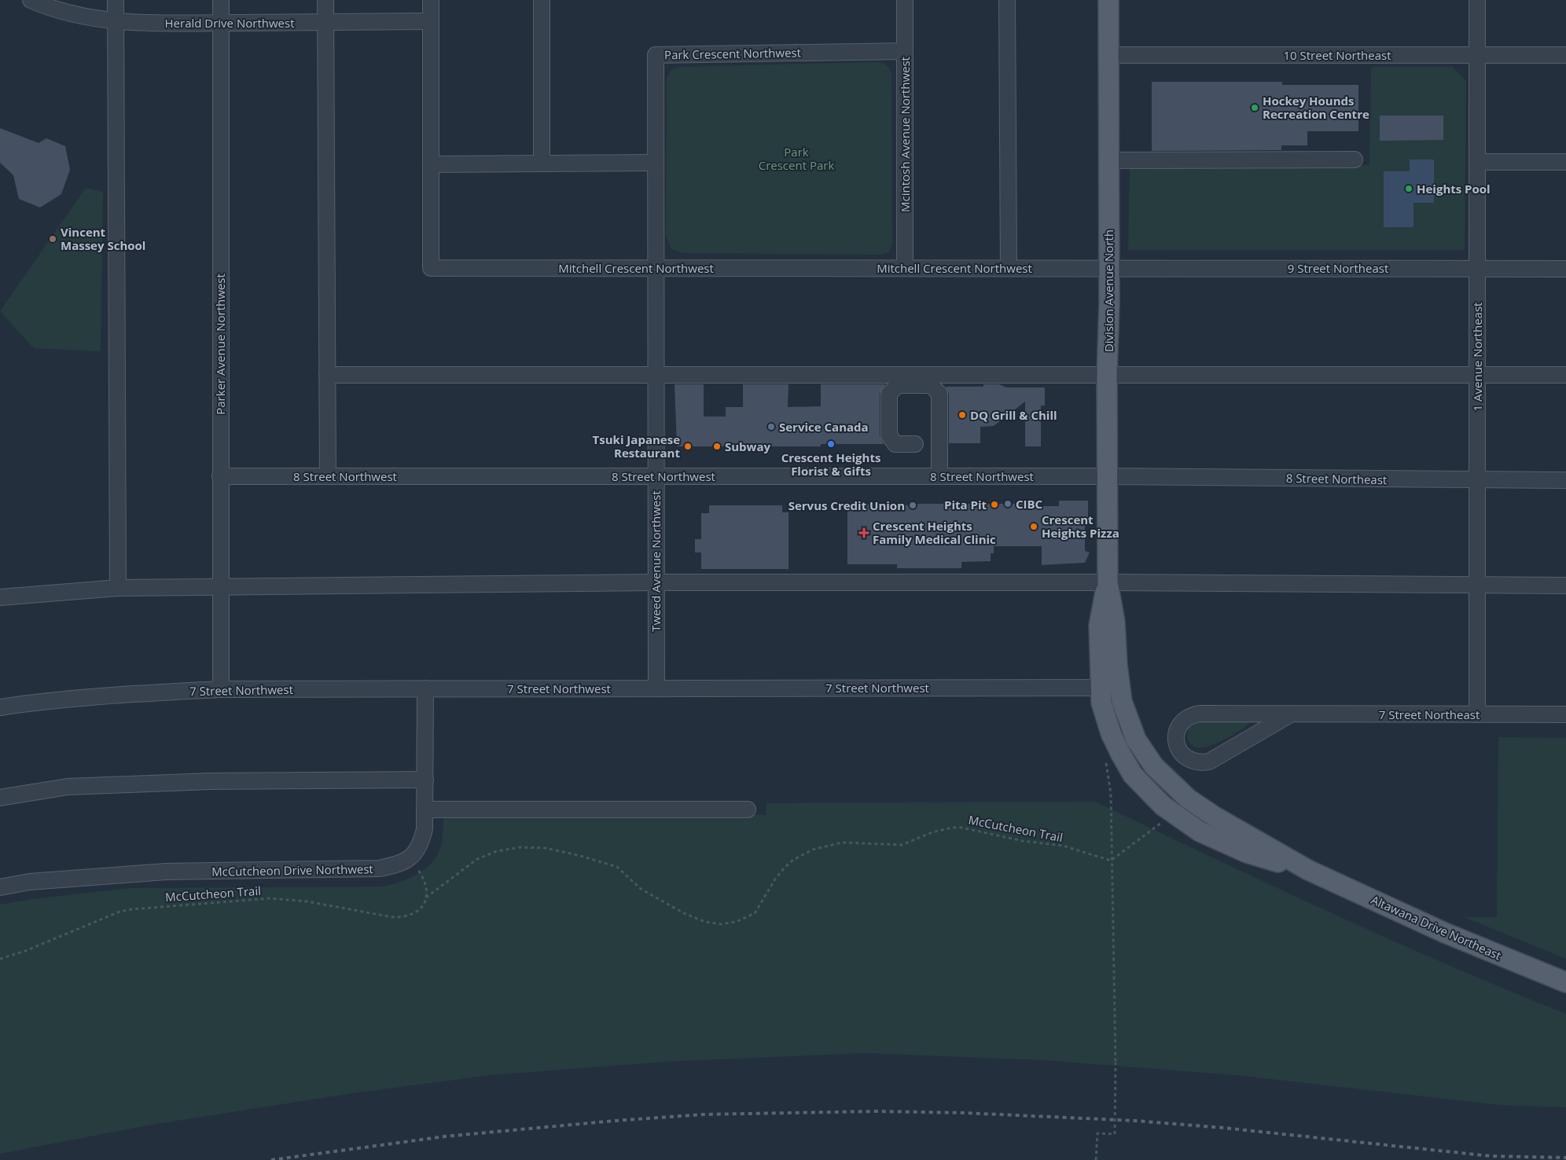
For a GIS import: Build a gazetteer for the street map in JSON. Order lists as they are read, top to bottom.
{
  "streets": {
    "main road": ["Division Avenue North", "Altawana Drive Northeast"],
    "street": [
      "Herald Drive Northwest",
      "Park Crescent Northwest",
      "10 Street Northeast",
      "Mcintosh Avenue Northwest",
      "Mitchell Crescent Northwest",
      "9 Street Northeast",
      "Parker Avenue Northwest",
      "1 Avenue Northeast",
      "8 Street Northwest",
      "8 Street Northeast",
      "Tweed Avenue Northwest",
      "7 Street Northwest",
      "7 Street Northeast",
      "McCutcheon Drive Northwest"
    ],
    "path": ["McCutcheon Trail"]
  },
  "crossings": [
    ["Herald Drive Northwest", "Mitchell Crescent Northwest"],
    ["Herald Drive Northwest", "Parker Avenue Northwest"],
    ["Park Crescent Northwest", "Mcintosh Avenue Northwest"],
    ["Park Crescent Northwest", "Mitchell Crescent Northwest"],
    ["Park Crescent Northwest", "Tweed Avenue Northwest"],
    ["10 Street Northeast", "Division Avenue North"],
    ["10 Street Northeast", "1 Avenue Northeast"],
    ["Mcintosh Avenue Northwest", "Mitchell Crescent Northwest"],
    ["Mitchell Crescent Northwest", "9 Street Northeast"],
    ["Mitchell Crescent Northwest", "Division Avenue North"],
    ["Mitchell Crescent Northwest", "Tweed Avenue Northwest"],
    ["9 Street Northeast", "Division Avenue North"],
    ["9 Street Northeast", "1 Avenue Northeast"],
    ["Division Avenue North", "8 Street Northwest"],
    ["Division Avenue North", "8 Street Northeast"],
    ["Division Avenue North", "7 Street Northwest"],
    ["Division Avenue North", "Altawana Drive Northeast"],
    ["Parker Avenue Northwest", "8 Street Northwest"],
    ["Parker Avenue Northwest", "7 Street Northwest"],
    ["1 Avenue Northeast", "8 Street Northeast"],
    ["1 Avenue Northeast", "7 Street Northeast"],
    ["8 Street Northwest", "8 Street Northeast"],
    ["8 Street Northwest", "Tweed Avenue Northwest"],
    ["Tweed Avenue Northwest", "7 Street Northwest"],
    ["7 Street Northwest", "McCutcheon Drive Northwest"]
  ],
  "parks": ["Park Crescent Park"],
  "places": {
    "other": [
      "Hockey Hounds Recreation Centre",
      "Heights Pool",
      "Vincent Massey School",
      "DQ Grill & Chill",
      "Service Canada",
      "Crescent Heights Florist & Gifts",
      "Tsuki Japanese Restaurant",
      "Subway",
      "CIBC",
      "Pita Pit",
      "Servus Credit Union",
      "Crescent Heights Pizza"
    ],
    "health": ["Crescent Heights Family Medical Clinic"]
  }
}
